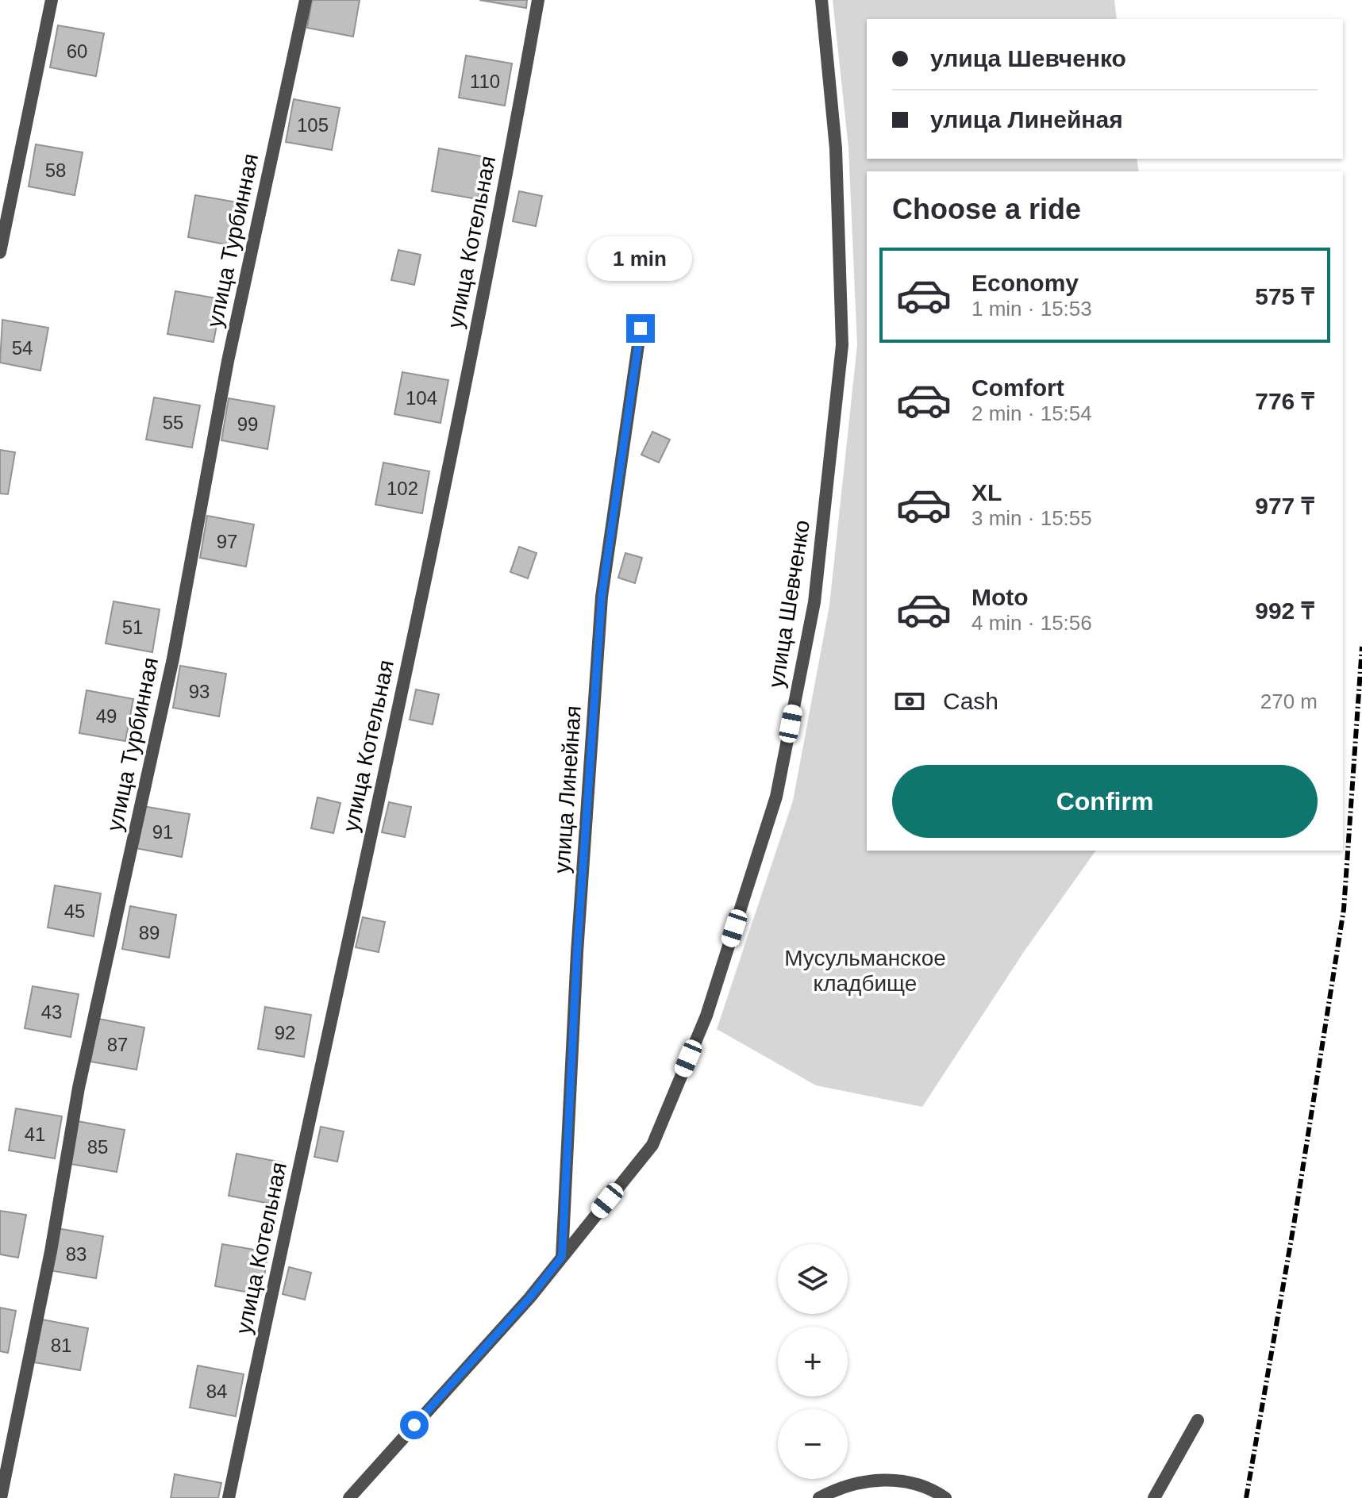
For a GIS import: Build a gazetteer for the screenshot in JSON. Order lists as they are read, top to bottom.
{
  "streets": {
    "street": [
      "улица Турбинная",
      "улица Котельная",
      "улица Шевченко",
      "улица Линейная"
    ]
  },
  "crossings": [
    ["улица Шевченко", "улица Линейная"]
  ],
  "parks": ["Мусульманское кладбище"],
  "house_numbers": [
    "60",
    "110",
    "105",
    "58",
    "54",
    "104",
    "55",
    "99",
    "102",
    "97",
    "51",
    "93",
    "49",
    "91",
    "45",
    "89",
    "43",
    "92",
    "87",
    "41",
    "85",
    "83",
    "81",
    "84"
  ],
  "page": {
    "banner": ["улица Шевченко", "улица Линейная"],
    "heading": "Choose a ride",
    "bubble": "1 min",
    "list": [
      {
        "name": "Economy",
        "note": "1 min · 15:53",
        "value": "575 ₸"
      },
      {
        "name": "Comfort",
        "note": "2 min · 15:54",
        "value": "776 ₸"
      },
      {
        "name": "XL",
        "note": "3 min · 15:55",
        "value": "977 ₸"
      },
      {
        "name": "Moto",
        "note": "4 min · 15:56",
        "value": "992 ₸"
      }
    ],
    "pay": ["Cash", "270 m"],
    "buttons": "Confirm",
    "map_buttons": ["+", "−"]
  }
}
